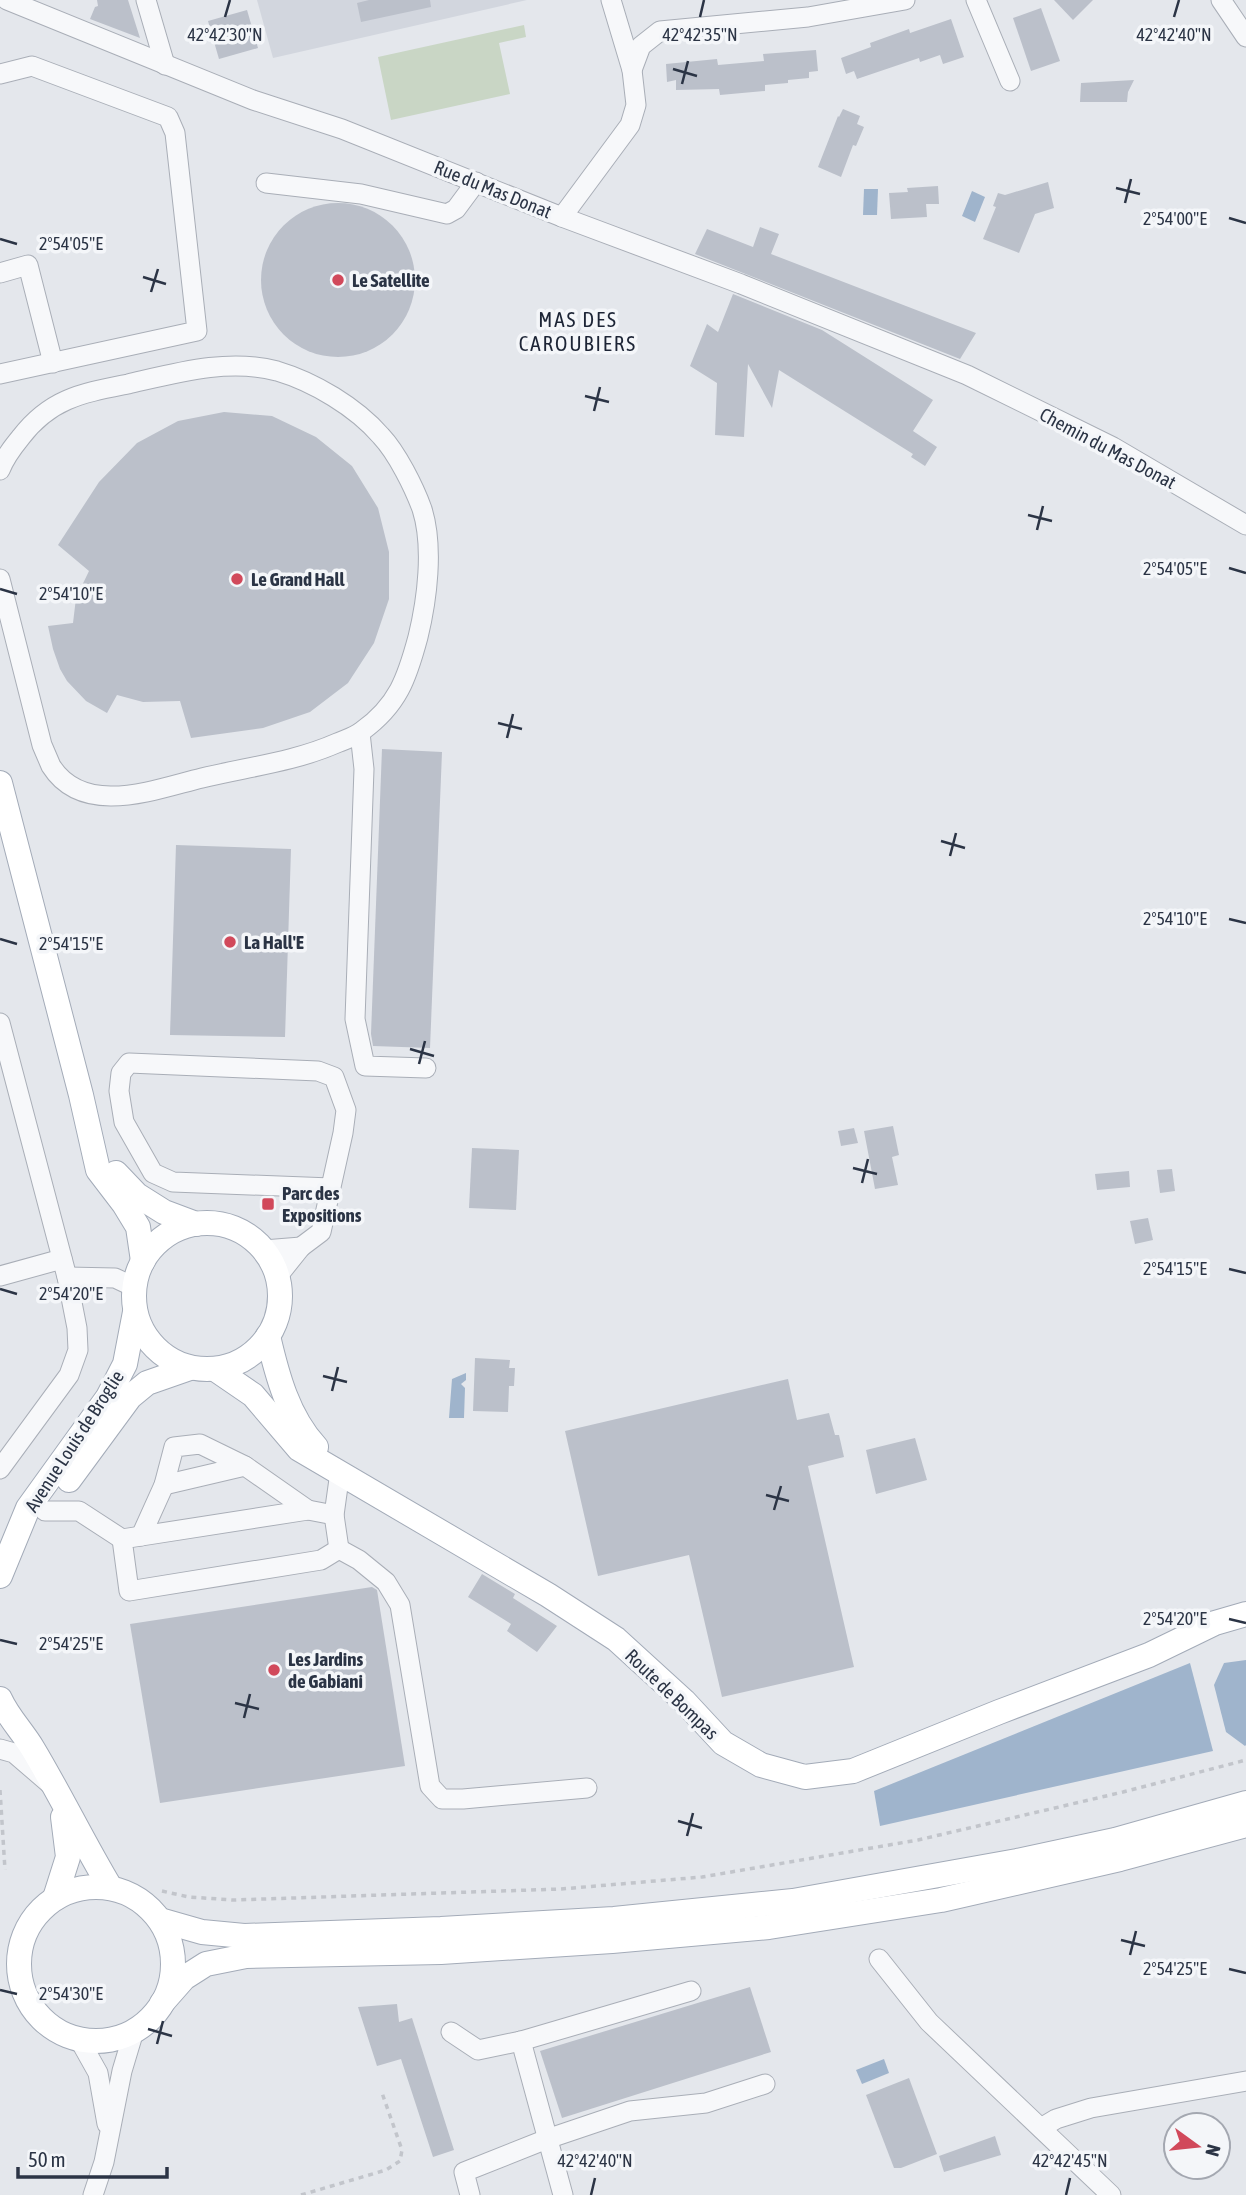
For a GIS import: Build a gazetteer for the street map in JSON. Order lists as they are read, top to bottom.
{
  "streets": {
    "main road": ["Avenue Louis de Broglie", "Route de Bompas"],
    "street": ["Rue du Mas Donat", "Chemin du Mas Donat"]
  },
  "crossings": [
    ["Rue du Mas Donat", "Chemin du Mas Donat"],
    ["Avenue Louis de Broglie", "Route de Bompas"]
  ],
  "districts": ["MAS DES CAROUBIERS"],
  "places": {
    "other": [
      "Le Satellite",
      "Le Grand Hall",
      "La Hall'E",
      "Les Jardins de Gabiani"
    ],
    "transit": ["Parc des Expositions"]
  },
  "scale_bar": "50 m",
  "north": "right",
  "coordinates": [
    "42°42'30\"N",
    "42°42'35\"N",
    "42°42'40\"N",
    "2°54'00\"E",
    "2°54'05\"E",
    "2°54'10\"E",
    "2°54'15\"E",
    "2°54'20\"E",
    "2°54'25\"E",
    "2°54'30\"E",
    "42°42'45\"N"
  ]
}
